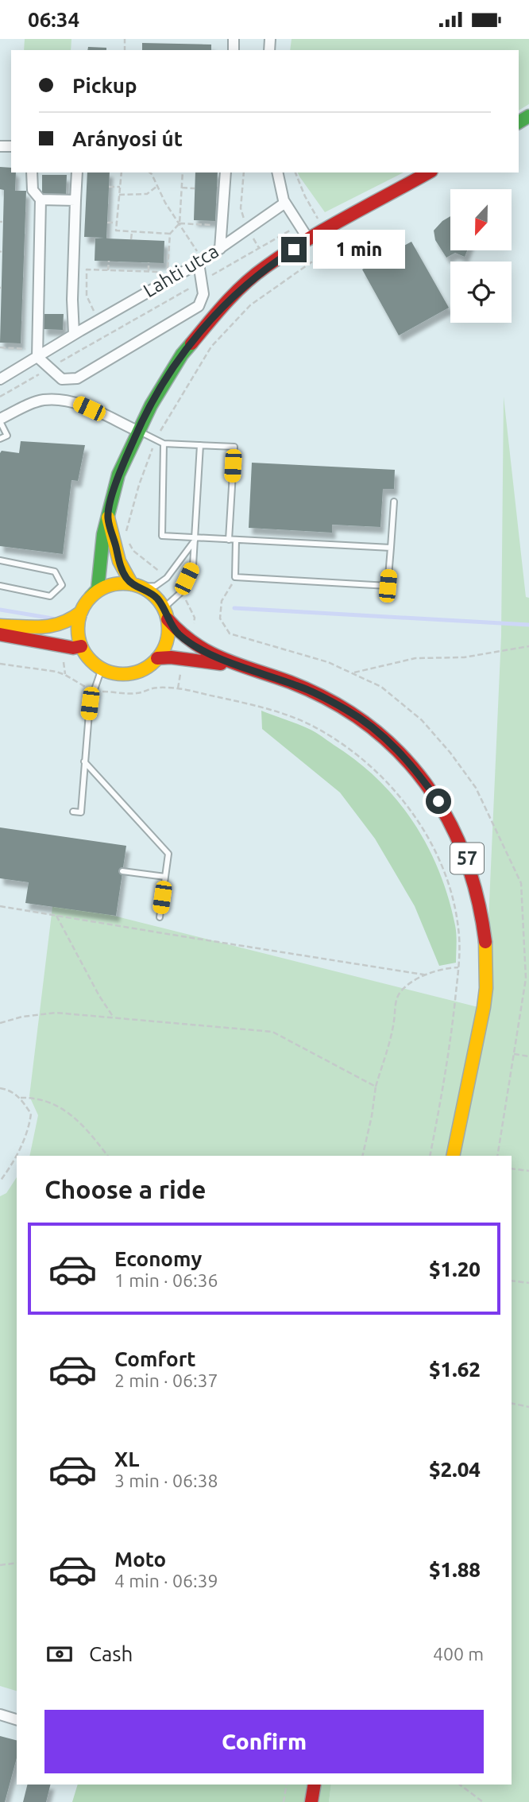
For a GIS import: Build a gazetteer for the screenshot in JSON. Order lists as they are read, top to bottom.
{
  "streets": {
    "main road": ["57"],
    "street": ["Lahti utca"]
  },
  "north": "bottom",
  "page": {
    "status": "06:34",
    "banner": ["Pickup", "Arányosi út"],
    "bubble": "1 min",
    "heading": "Choose a ride",
    "list": [
      {
        "name": "Economy",
        "note": "1 min · 06:36",
        "value": "$1.20"
      },
      {
        "name": "Comfort",
        "note": "2 min · 06:37",
        "value": "$1.62"
      },
      {
        "name": "XL",
        "note": "3 min · 06:38",
        "value": "$2.04"
      },
      {
        "name": "Moto",
        "note": "4 min · 06:39",
        "value": "$1.88"
      }
    ],
    "pay": ["Cash", "400 m"],
    "buttons": "Confirm"
  }
}
